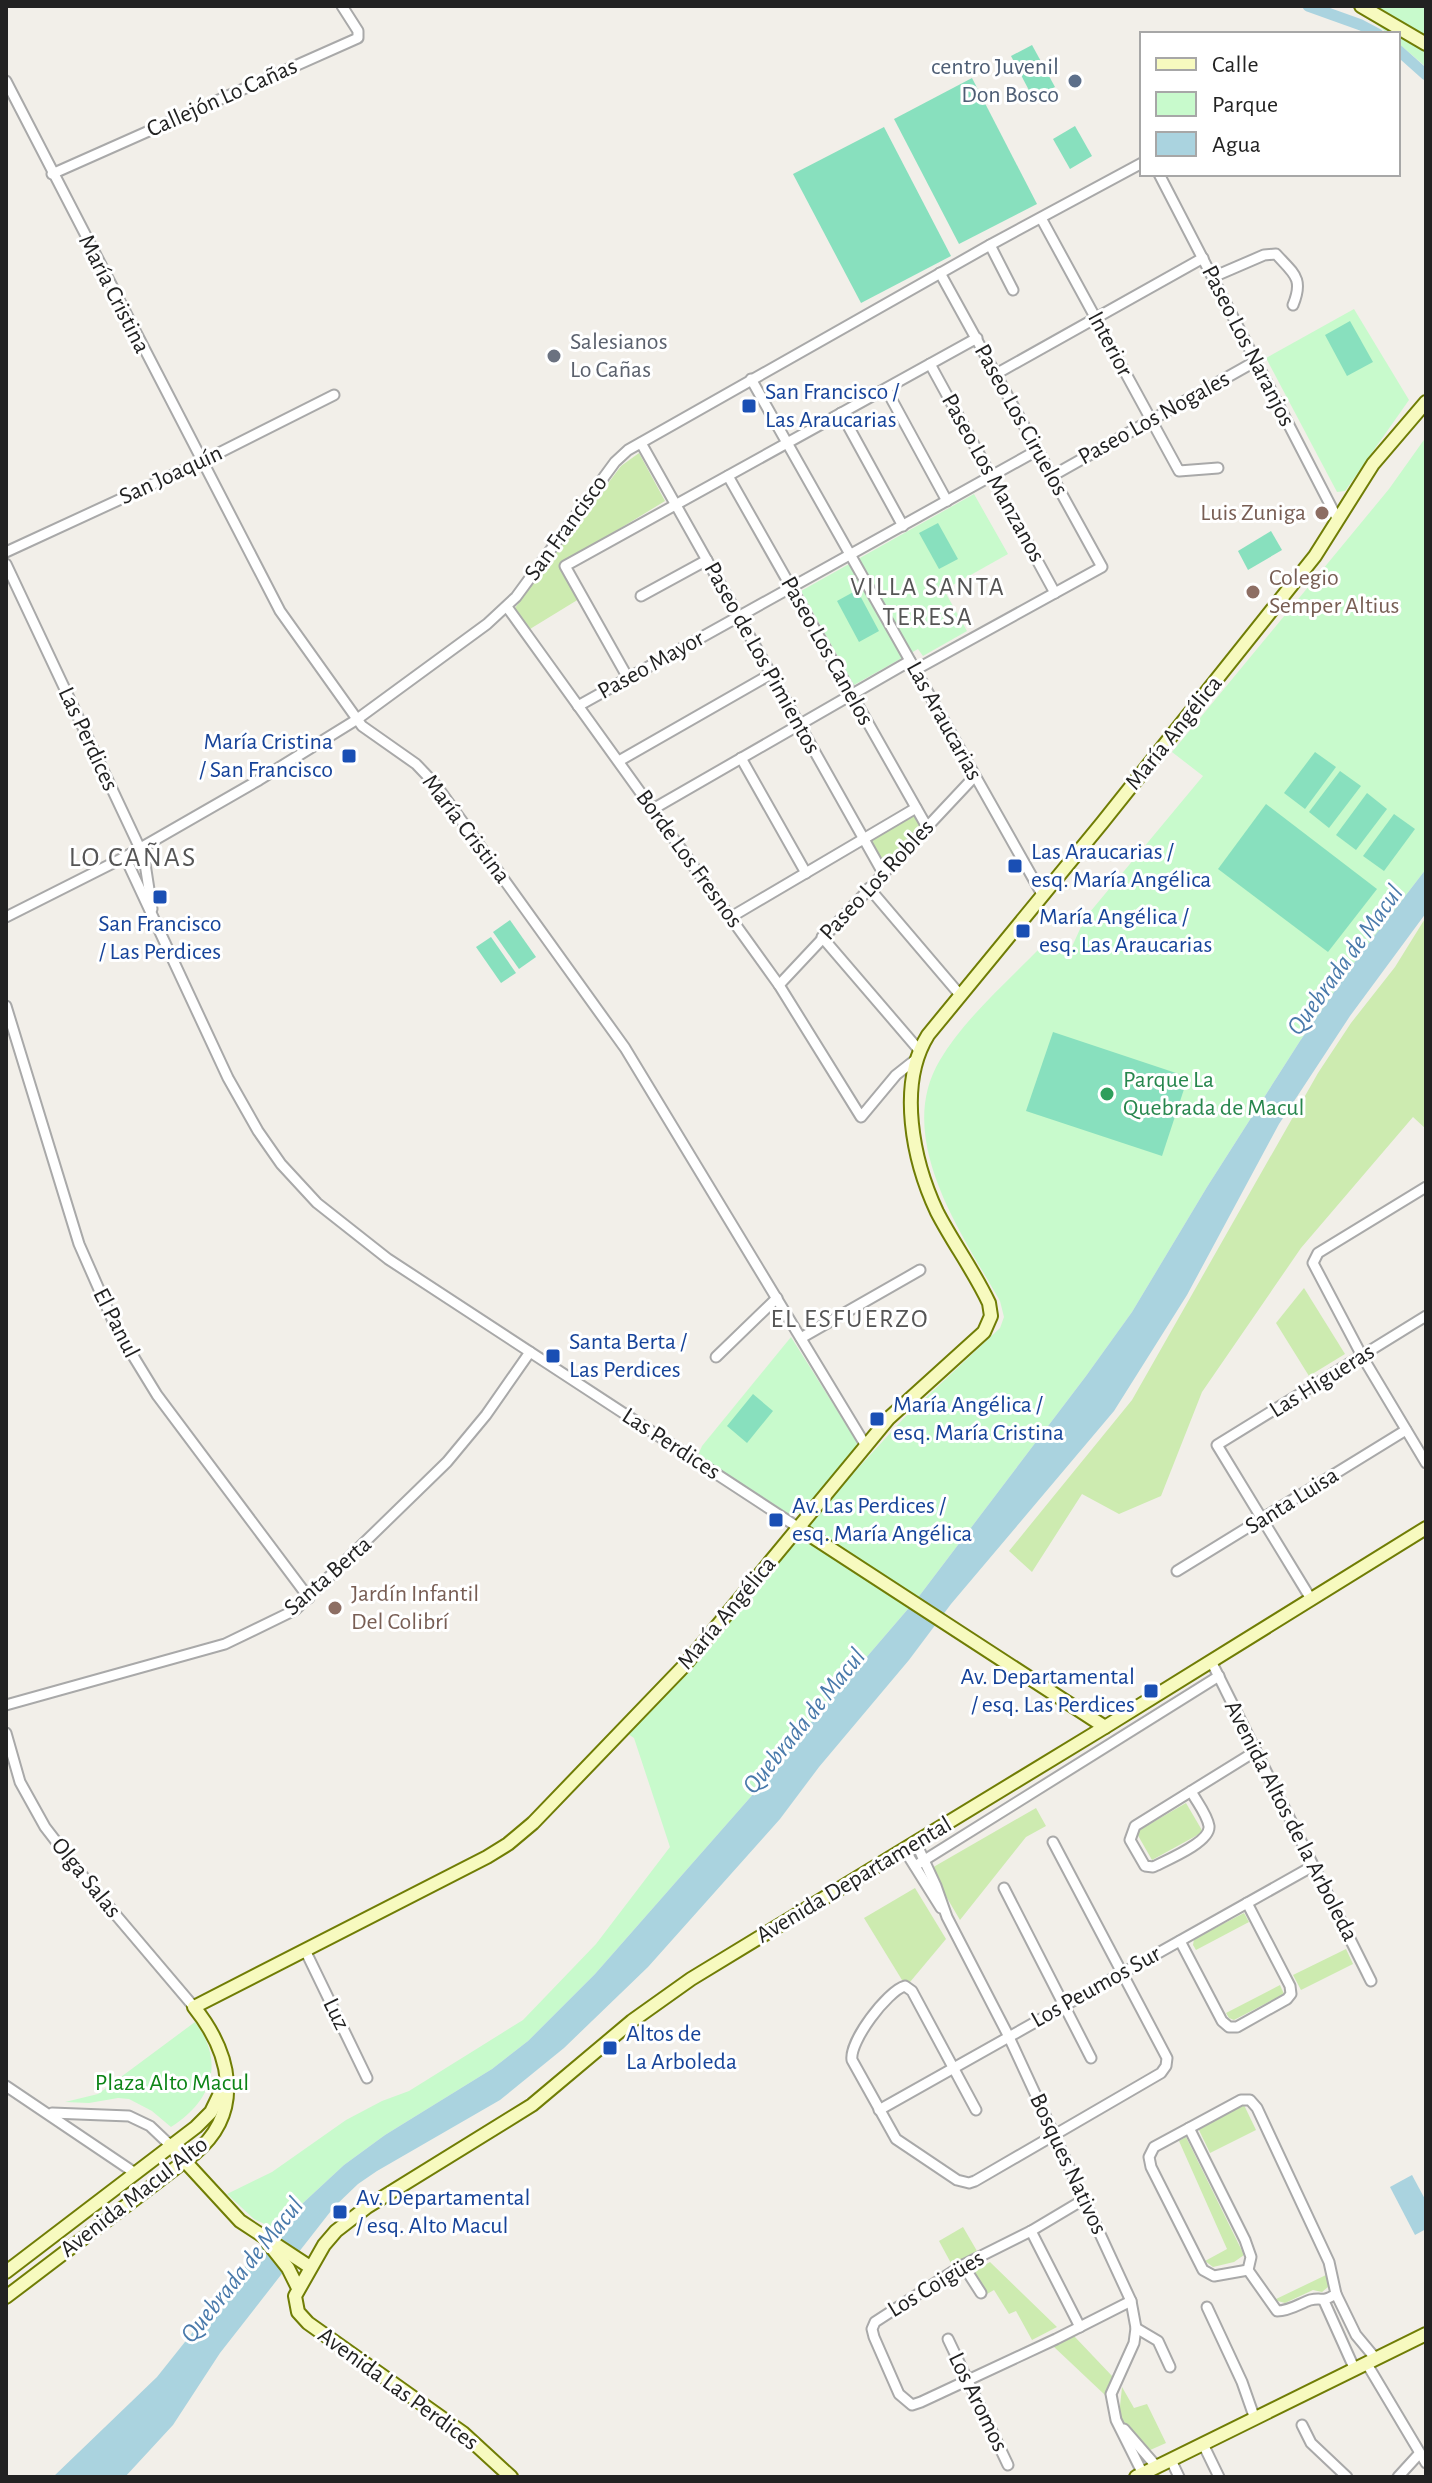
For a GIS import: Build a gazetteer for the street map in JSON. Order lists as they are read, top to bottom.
{
  "streets": {
    "street": [
      "Callejón Lo Cañas",
      "María Cristina",
      "Interior",
      "Paseo Los Naranjos",
      "Paseo Los Nogales",
      "Paseo Los Ciruelos",
      "San Joaquín",
      "Paseo Los Manzanos",
      "San Francisco",
      "Paseo Los Canelos",
      "Paseo de Los Pimientos",
      "Paseo Mayor",
      "Las Araucarias",
      "María Angélica",
      "Las Perdices",
      "Borde Los Fresnos",
      "Paseo Los Robles",
      "El Panul",
      "Las Higueras",
      "Santa Luisa",
      "Santa Berta",
      "Avenida Altos de la Arboleda",
      "Olga Salas",
      "Avenida Departamental",
      "Los Peumos Sur",
      "Luz",
      "Bosques Nativos",
      "Avenida Macul Alto",
      "Los Coigües",
      "Avenida Las Perdices",
      "Los Aromos"
    ]
  },
  "crossings": [
    ["Callejón Lo Cañas", "María Cristina"],
    ["María Cristina", "San Joaquín"],
    ["María Cristina", "San Francisco"],
    ["María Cristina", "María Angélica"],
    ["Interior", "Paseo Los Nogales"],
    ["Interior", "San Francisco"],
    ["Paseo Los Naranjos", "Paseo Los Nogales"],
    ["Paseo Los Naranjos", "María Angélica"],
    ["Paseo Los Nogales", "Paseo Los Ciruelos"],
    ["Paseo Los Ciruelos", "Paseo Los Manzanos"],
    ["Paseo Los Ciruelos", "San Francisco"],
    ["Paseo Los Ciruelos", "Paseo Mayor"],
    ["Paseo Los Manzanos", "Paseo Mayor"],
    ["San Francisco", "Paseo de Los Pimientos"],
    ["San Francisco", "Las Araucarias"],
    ["San Francisco", "Las Perdices"],
    ["San Francisco", "Borde Los Fresnos"],
    ["Paseo Los Canelos", "Paseo Mayor"],
    ["Paseo Los Canelos", "Paseo Los Robles"],
    ["Paseo de Los Pimientos", "Paseo Mayor"],
    ["Paseo de Los Pimientos", "Paseo Los Robles"],
    ["Paseo Mayor", "Las Araucarias"],
    ["Paseo Mayor", "Borde Los Fresnos"],
    ["Las Araucarias", "María Angélica"],
    ["Las Araucarias", "Paseo Los Robles"],
    ["María Angélica", "Las Perdices"],
    ["María Angélica", "Borde Los Fresnos"],
    ["María Angélica", "Olga Salas"],
    ["María Angélica", "Luz"],
    ["María Angélica", "Avenida Macul Alto"],
    ["Las Perdices", "Santa Berta"],
    ["Las Perdices", "Avenida Departamental"],
    ["Borde Los Fresnos", "Paseo Los Robles"],
    ["El Panul", "Santa Berta"],
    ["Las Higueras", "Santa Luisa"],
    ["Avenida Altos de la Arboleda", "Avenida Departamental"],
    ["Avenida Altos de la Arboleda", "Los Peumos Sur"],
    ["Olga Salas", "Avenida Macul Alto"],
    ["Avenida Departamental", "Bosques Nativos"],
    ["Los Peumos Sur", "Bosques Nativos"],
    ["Bosques Nativos", "Los Coigües"],
    ["Los Coigües", "Los Aromos"]
  ],
  "districts": ["VILLA SANTA TERESA", "LO CAÑAS", "EL ESFUERZO"],
  "water": ["Quebrada de Macul"],
  "parks": ["Plaza Alto Macul"],
  "places": {
    "other": [
      "centro Juvenil Don Bosco",
      "Salesianos Lo Cañas",
      "Luis Zuniga",
      "Colegio Semper Altius",
      "Parque La Quebrada de Macul",
      "Jardín Infantil Del Colibrí"
    ],
    "transit": [
      "San Francisco / Las Araucarias",
      "María Cristina / San Francisco",
      "Las Araucarias / esq. María Angélica",
      "San Francisco / Las Perdices",
      "María Angélica / esq. Las Araucarias",
      "Santa Berta / Las Perdices",
      "María Angélica / esq. María Cristina",
      "Av. Las Perdices / esq. María Angélica",
      "Av. Departamental / esq. Las Perdices",
      "Altos de La Arboleda",
      "Av. Departamental / esq. Alto Macul"
    ]
  },
  "legend": ["Calle", "Parque", "Agua"]
}
